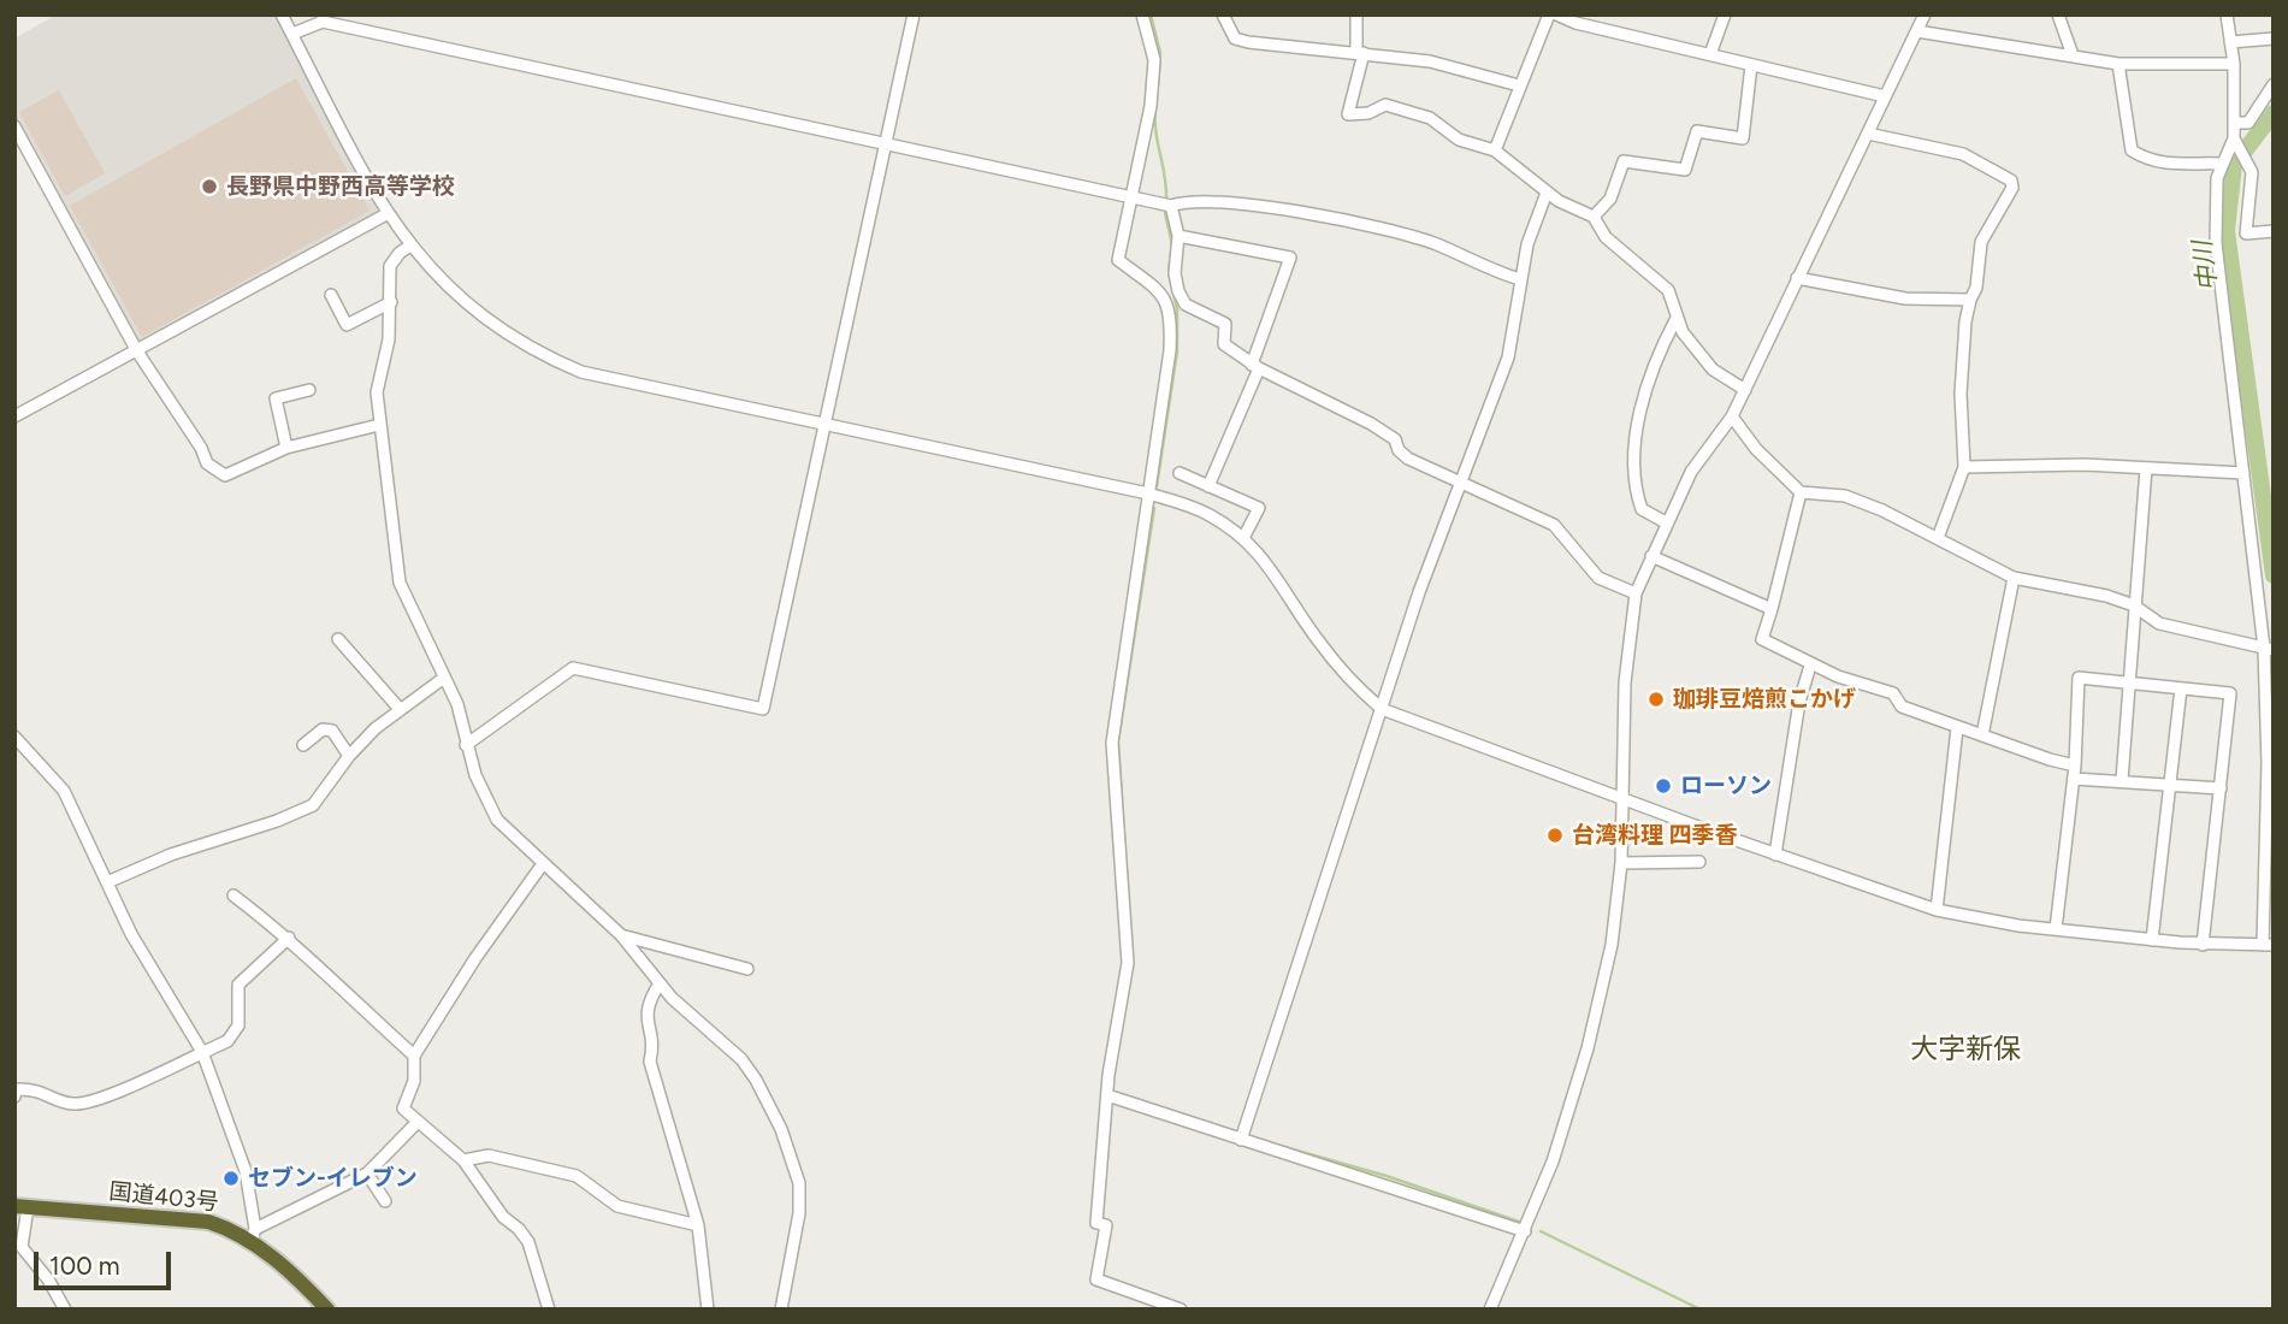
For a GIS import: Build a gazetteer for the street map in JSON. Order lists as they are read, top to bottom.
{
  "streets": {
    "highway": ["国道403号"]
  },
  "districts": ["大字新保"],
  "water": ["中川"],
  "places": [
    "長野県中野西高等学校",
    "珈琲豆焙煎こかげ",
    "ローソン",
    "台湾料理 四季香",
    "セブン-イレブン"
  ],
  "scale_bar": "100 m"
}
